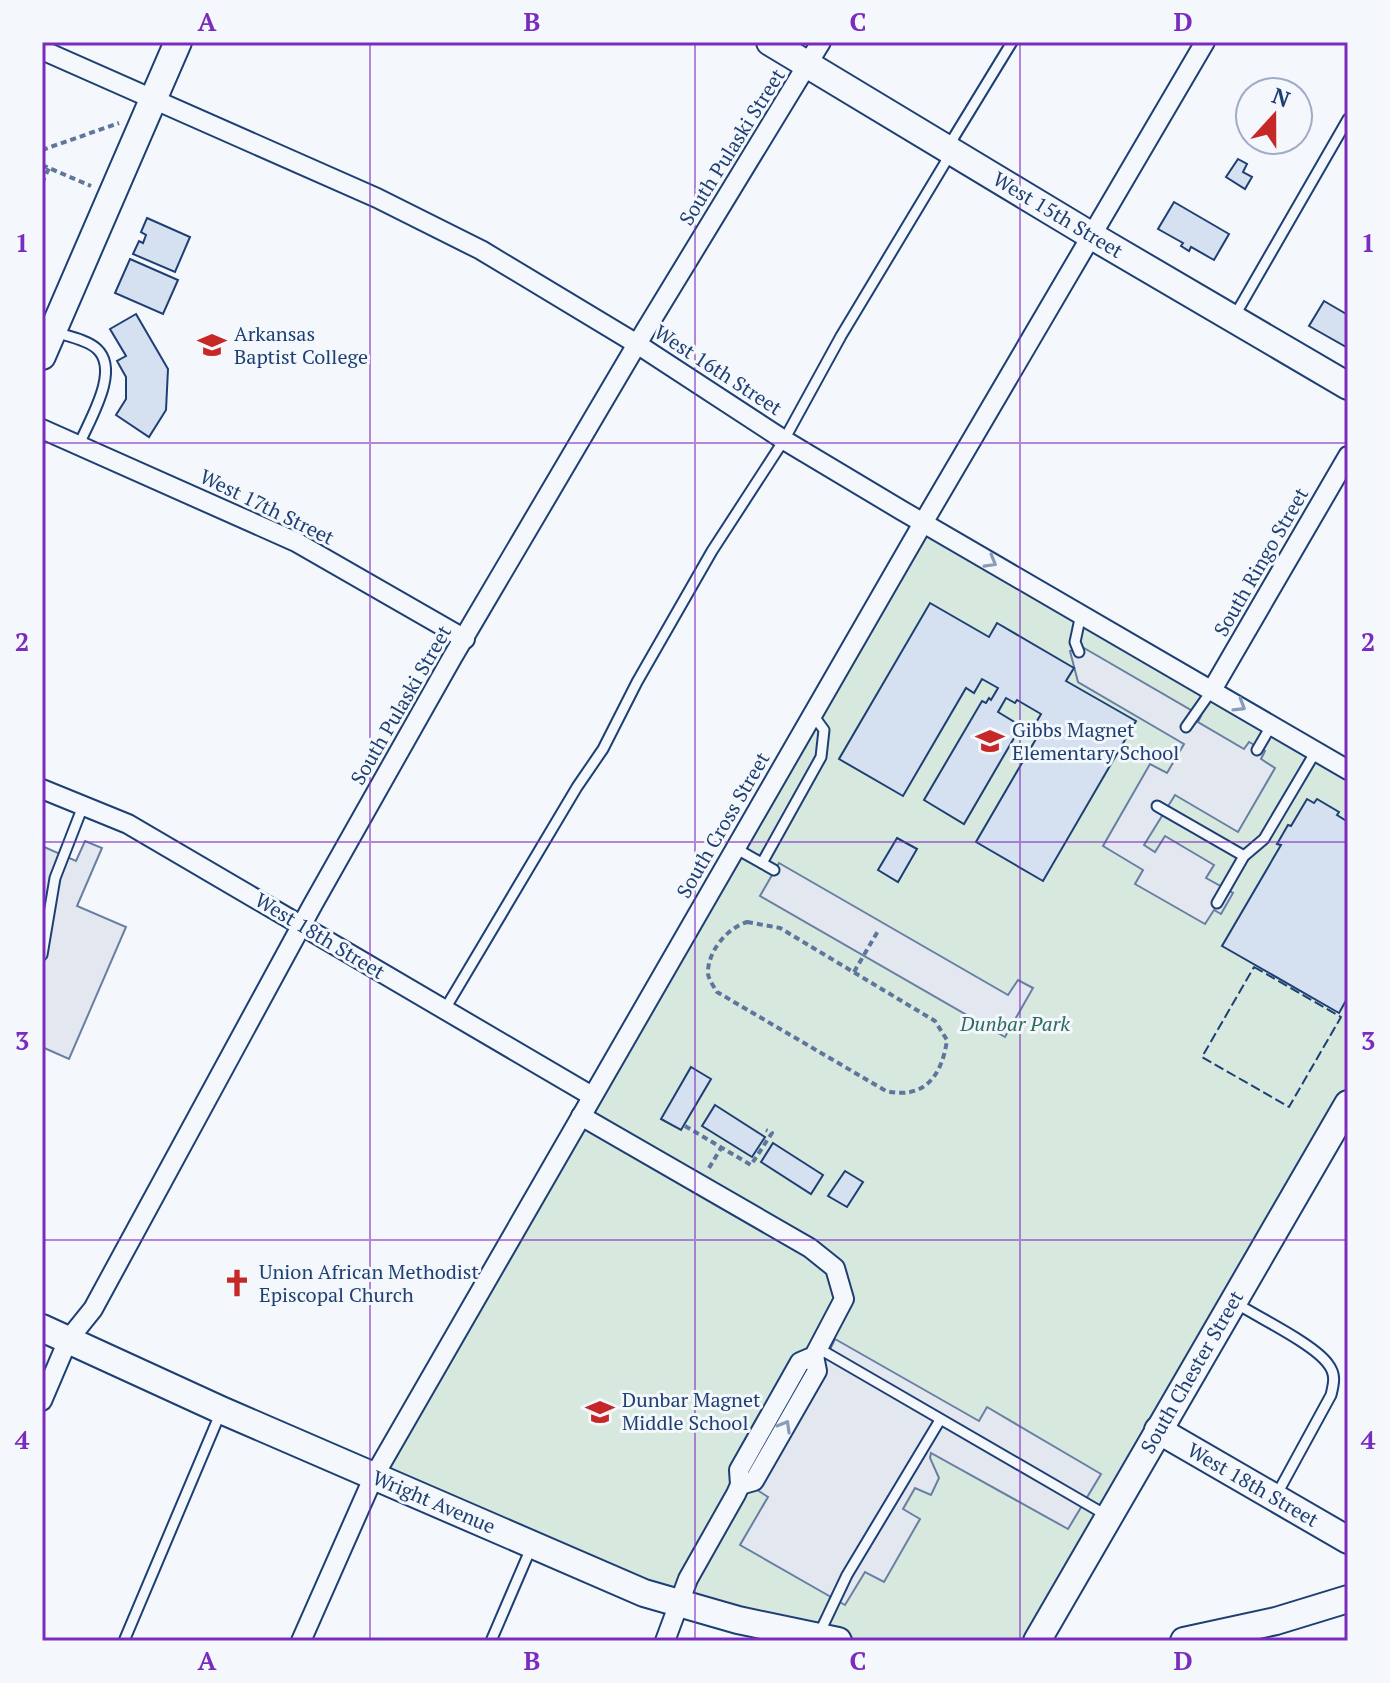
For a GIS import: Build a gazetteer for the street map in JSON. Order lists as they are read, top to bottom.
{
  "streets": {
    "main road": [
      "West 15th Street",
      "West 18th Street",
      "South Chester Street",
      "Wright Avenue"
    ],
    "street": [
      "South Pulaski Street",
      "West 16th Street",
      "West 17th Street",
      "South Ringo Street",
      "South Cross Street"
    ]
  },
  "crossings": [
    ["South Pulaski Street", "West 15th Street"],
    ["South Pulaski Street", "West 16th Street"],
    ["South Pulaski Street", "West 17th Street"],
    ["South Pulaski Street", "West 18th Street"],
    ["South Pulaski Street", "Wright Avenue"],
    ["West 15th Street", "South Cross Street"],
    ["West 16th Street", "South Ringo Street"],
    ["West 16th Street", "South Cross Street"],
    ["South Cross Street", "West 18th Street"],
    ["South Cross Street", "Wright Avenue"],
    ["West 18th Street", "South Chester Street"]
  ],
  "parks": ["Dunbar Park"],
  "places": {
    "school or university": ["Arkansas Baptist College", "Gibbs Magnet Elementary School", "Dunbar Magnet Middle School"],
    "church": ["Union African Methodist Episcopal Church"]
  },
  "north": "top",
  "grid": {
    "columns": [
      "A",
      "B",
      "C",
      "D"
    ],
    "rows": [
      "1",
      "2",
      "3",
      "4"
    ]
  }
}
